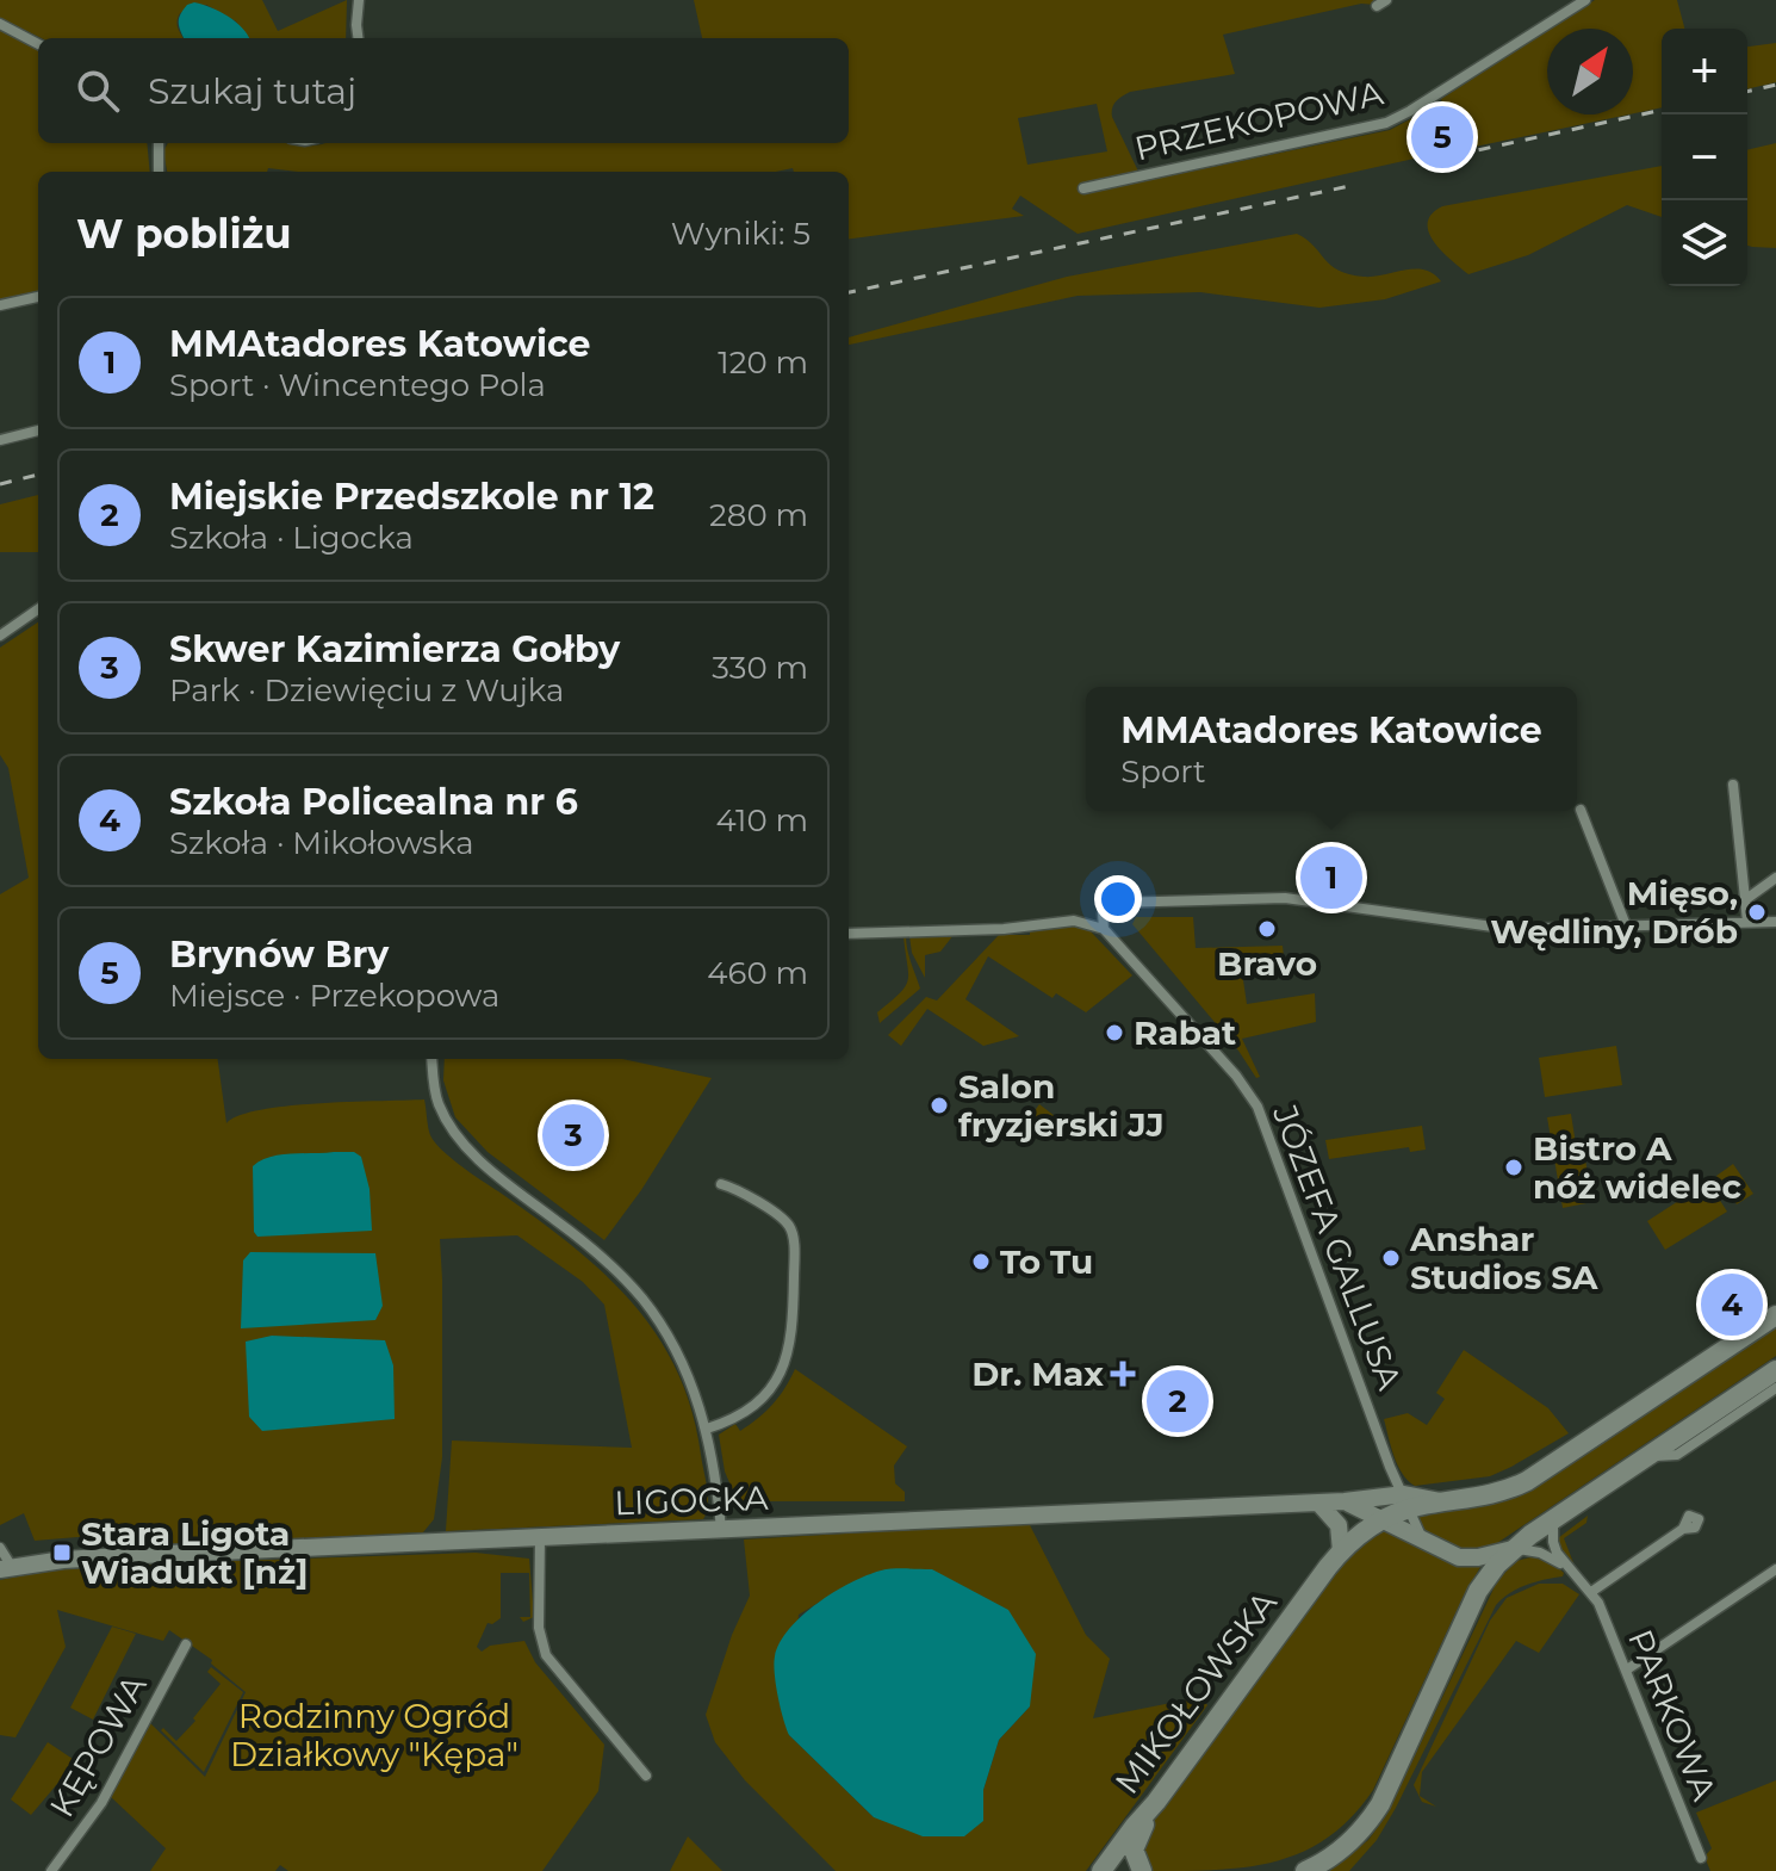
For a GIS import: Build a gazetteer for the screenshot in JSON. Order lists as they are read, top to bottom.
{
  "streets": {
    "main road": ["MIKOŁOWSKA"],
    "street": [
      "PRZEKOPOWA",
      "JÓZEFA GALLUSA",
      "LIGOCKA",
      "PARKOWA",
      "KĘPOWA"
    ]
  },
  "crossings": [
    ["JÓZEFA GALLUSA", "LIGOCKA"],
    ["JÓZEFA GALLUSA", "MIKOŁOWSKA"],
    ["LIGOCKA", "MIKOŁOWSKA"]
  ],
  "parks": ["Rodzinny Ogród Działkowy \"Kępa\""],
  "places": {
    "other": [
      "Mięso, Wędliny, Drób",
      "Bravo",
      "Rabat",
      "Salon fryzjerski JJ",
      "Bistro A nóż widelec",
      "Anshar Studios SA",
      "To Tu"
    ],
    "health": ["Dr. Max"],
    "transit": ["Stara Ligota Wiadukt [nż]"]
  },
  "north": "top right",
  "page": {
    "map_buttons": ["+", "−"],
    "search": "Szukaj tutaj",
    "pins": [
      "5",
      "1",
      "3",
      "4",
      "2"
    ],
    "heading": ["W pobliżu", "Wyniki: 5"],
    "list": [
      {
        "mark": "1",
        "name": "MMAtadores Katowice",
        "note": "Sport · Wincentego Pola",
        "value": "120 m"
      },
      {
        "mark": "2",
        "name": "Miejskie Przedszkole nr 12",
        "note": "Szkoła · Ligocka",
        "value": "280 m"
      },
      {
        "mark": "3",
        "name": "Skwer Kazimierza Gołby",
        "note": "Park · Dziewięciu z Wujka",
        "value": "330 m"
      },
      {
        "mark": "4",
        "name": "Szkoła Policealna nr 6",
        "note": "Szkoła · Mikołowska",
        "value": "410 m"
      },
      {
        "mark": "5",
        "name": "Brynów Bry",
        "note": "Miejsce · Przekopowa",
        "value": "460 m"
      }
    ],
    "popup": ["MMAtadores Katowice", "Sport"]
  }
}
